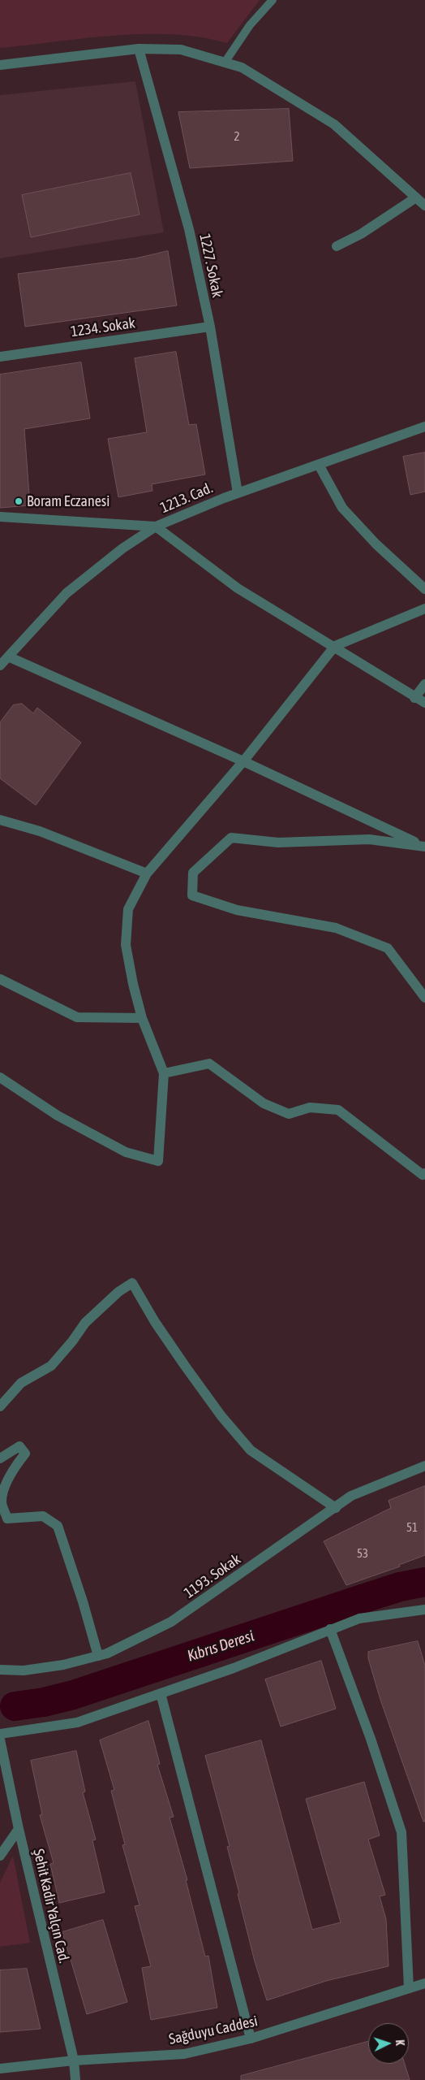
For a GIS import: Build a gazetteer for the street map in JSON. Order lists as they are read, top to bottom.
{
  "streets": {
    "street": [
      "1227. Sokak",
      "1234. Sokak",
      "1213. Cad.",
      "1193. Sokak",
      "Şehit Kadir Yalçın Cad.",
      "Sağduyu Caddesi"
    ]
  },
  "crossings": [
    ["1227. Sokak", "1234. Sokak"],
    ["1227. Sokak", "1213. Cad."],
    ["Şehit Kadir Yalçın Cad.", "Sağduyu Caddesi"]
  ],
  "water": ["Kıbrıs Deresi"],
  "places": ["Boram Eczanesi"],
  "house_numbers": ["2", "51", "53"],
  "north": "right"
}
